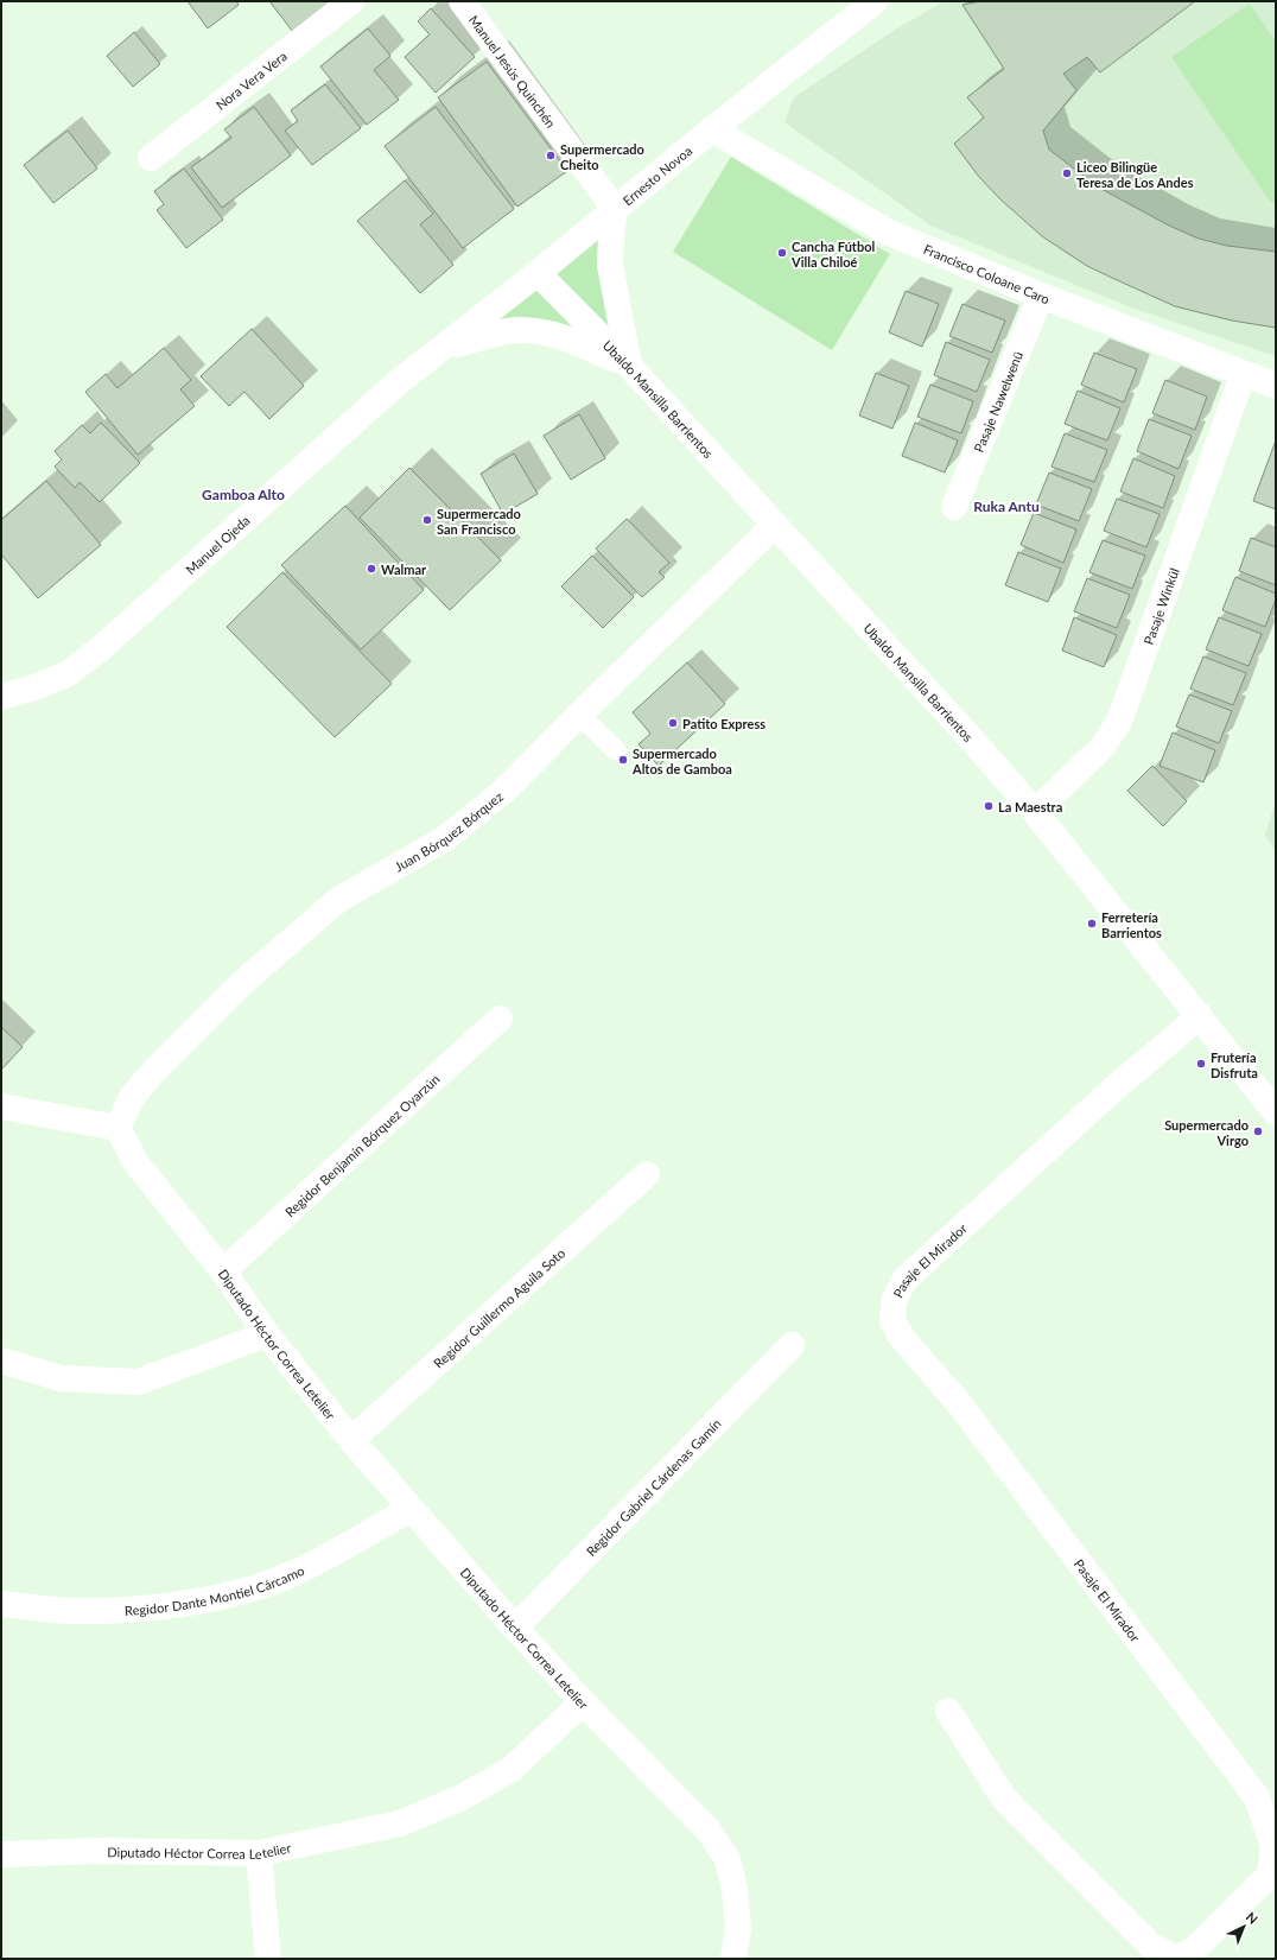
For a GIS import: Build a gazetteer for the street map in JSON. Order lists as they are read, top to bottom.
{
  "streets": {
    "street": [
      "Manuel Jesús Quinchén",
      "Nora Vera Vera",
      "Ernesto Novoa",
      "Francisco Coloane Caro",
      "Ubaldo Mansilla Barrientos",
      "Pasaje Nawelwenü",
      "Manuel Ojeda",
      "Pasaje Winkül",
      "Juan Bórquez Bórquez",
      "Regidor Benjamín Bórquez Oyarzún",
      "Pasaje El Mirador",
      "Regidor Guillermo Aguila Soto",
      "Diputado Héctor Correa Letelier",
      "Regidor Gabriel Cárdenas Gamín",
      "Regidor Dante Montiel Cárcamo"
    ]
  },
  "crossings": [
    ["Manuel Jesús Quinchén", "Ernesto Novoa"],
    ["Ernesto Novoa", "Francisco Coloane Caro"],
    ["Ernesto Novoa", "Ubaldo Mansilla Barrientos"],
    ["Ernesto Novoa", "Manuel Ojeda"],
    ["Francisco Coloane Caro", "Pasaje Nawelwenü"],
    ["Francisco Coloane Caro", "Pasaje Winkül"],
    ["Ubaldo Mansilla Barrientos", "Pasaje Winkül"],
    ["Ubaldo Mansilla Barrientos", "Juan Bórquez Bórquez"],
    ["Ubaldo Mansilla Barrientos", "Pasaje El Mirador"],
    ["Juan Bórquez Bórquez", "Diputado Héctor Correa Letelier"],
    ["Regidor Benjamín Bórquez Oyarzún", "Diputado Héctor Correa Letelier"],
    ["Regidor Guillermo Aguila Soto", "Diputado Héctor Correa Letelier"],
    ["Diputado Héctor Correa Letelier", "Regidor Gabriel Cárdenas Gamín"],
    ["Diputado Héctor Correa Letelier", "Regidor Dante Montiel Cárcamo"]
  ],
  "districts": ["Gamboa Alto", "Ruka Antu"],
  "places": [
    "Supermercado Cheito",
    "Liceo Bilingüe Teresa de Los Andes",
    "Cancha Fútbol Villa Chiloé",
    "Supermercado San Francisco",
    "Walmar",
    "Patito Express",
    "Supermercado Altos de Gamboa",
    "La Maestra",
    "Ferretería Barrientos",
    "Frutería Disfruta",
    "Supermercado Virgo"
  ],
  "north": "top right"
}
